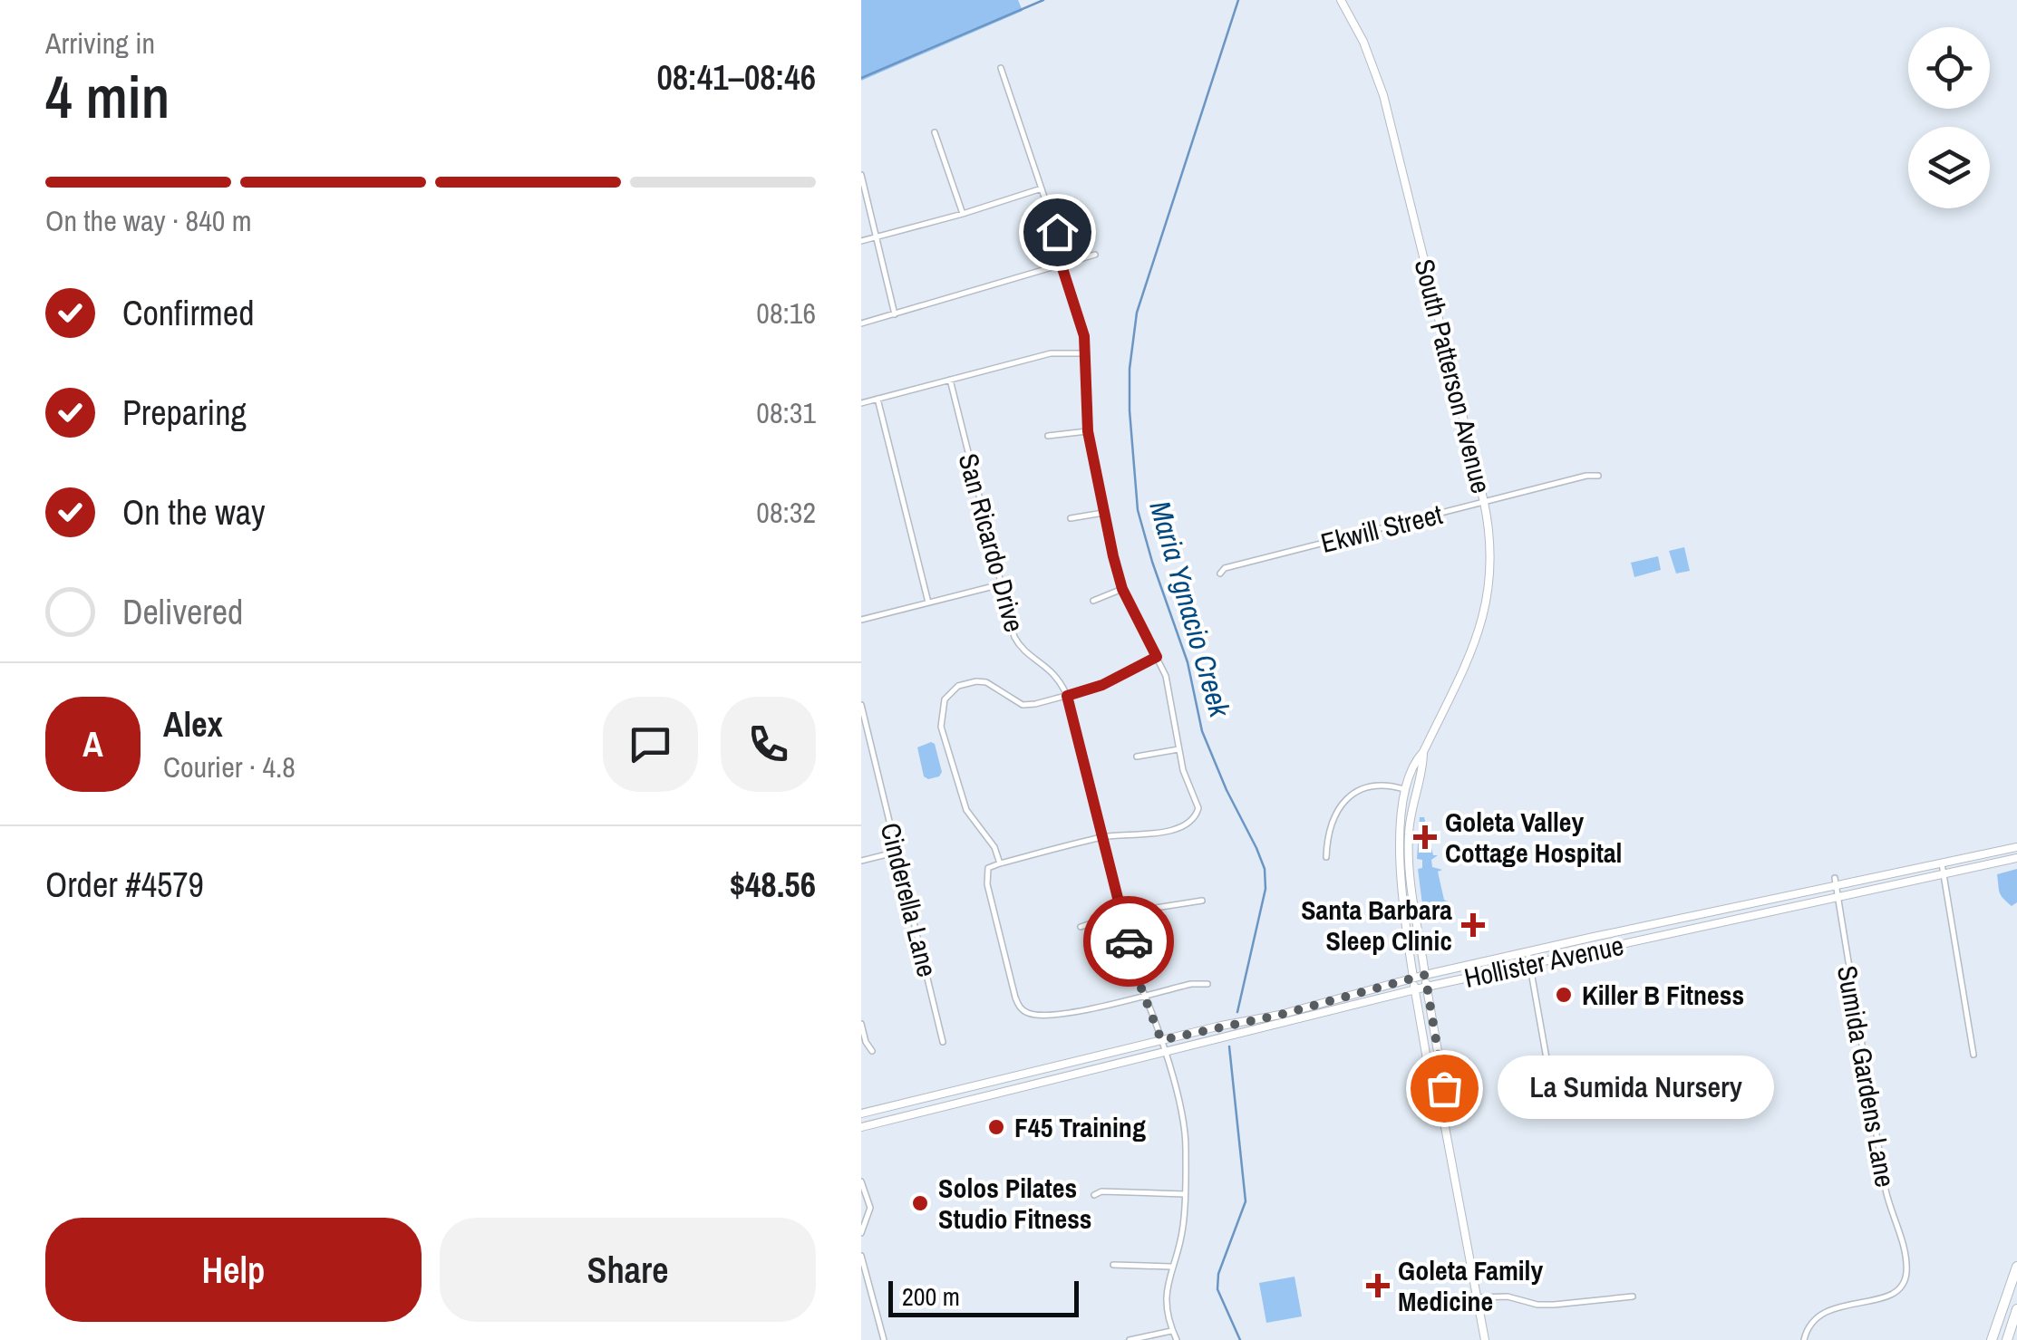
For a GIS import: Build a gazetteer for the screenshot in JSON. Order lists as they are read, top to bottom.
{
  "streets": {
    "main road": ["South Patterson Avenue", "Hollister Avenue"],
    "street": [
      "Ekwill Street",
      "San Ricardo Drive",
      "Cinderella Lane",
      "Sumida Gardens Lane"
    ]
  },
  "crossings": [
    ["South Patterson Avenue", "Ekwill Street"],
    ["South Patterson Avenue", "Hollister Avenue"],
    ["San Ricardo Drive", "Hollister Avenue"],
    ["Hollister Avenue", "Sumida Gardens Lane"]
  ],
  "water": ["Maria Ygnacio Creek"],
  "places": {
    "health": ["Goleta Valley Cottage Hospital", "Santa Barbara Sleep Clinic", "Goleta Family Medicine"],
    "other": [
      "Killer B Fitness",
      "La Sumida Nursery",
      "F45 Training",
      "Solos Pilates Studio Fitness"
    ]
  },
  "scale_bar": "200 m",
  "page": {
    "heading": ["4 min", "Arriving in", "08:41–08:46"],
    "panel": [
      "Alex",
      "Courier · 4.8",
      "Order #4579",
      "$48.56"
    ],
    "bar": "On the way · 840 m",
    "list": [
      ["Confirmed", "08:16"],
      ["Preparing", "08:31"],
      ["On the way", "08:32"],
      "Delivered"
    ],
    "round": "A",
    "bubble": "La Sumida Nursery",
    "buttons": ["Help", "Share"],
    "scale": "200 m"
  }
}
